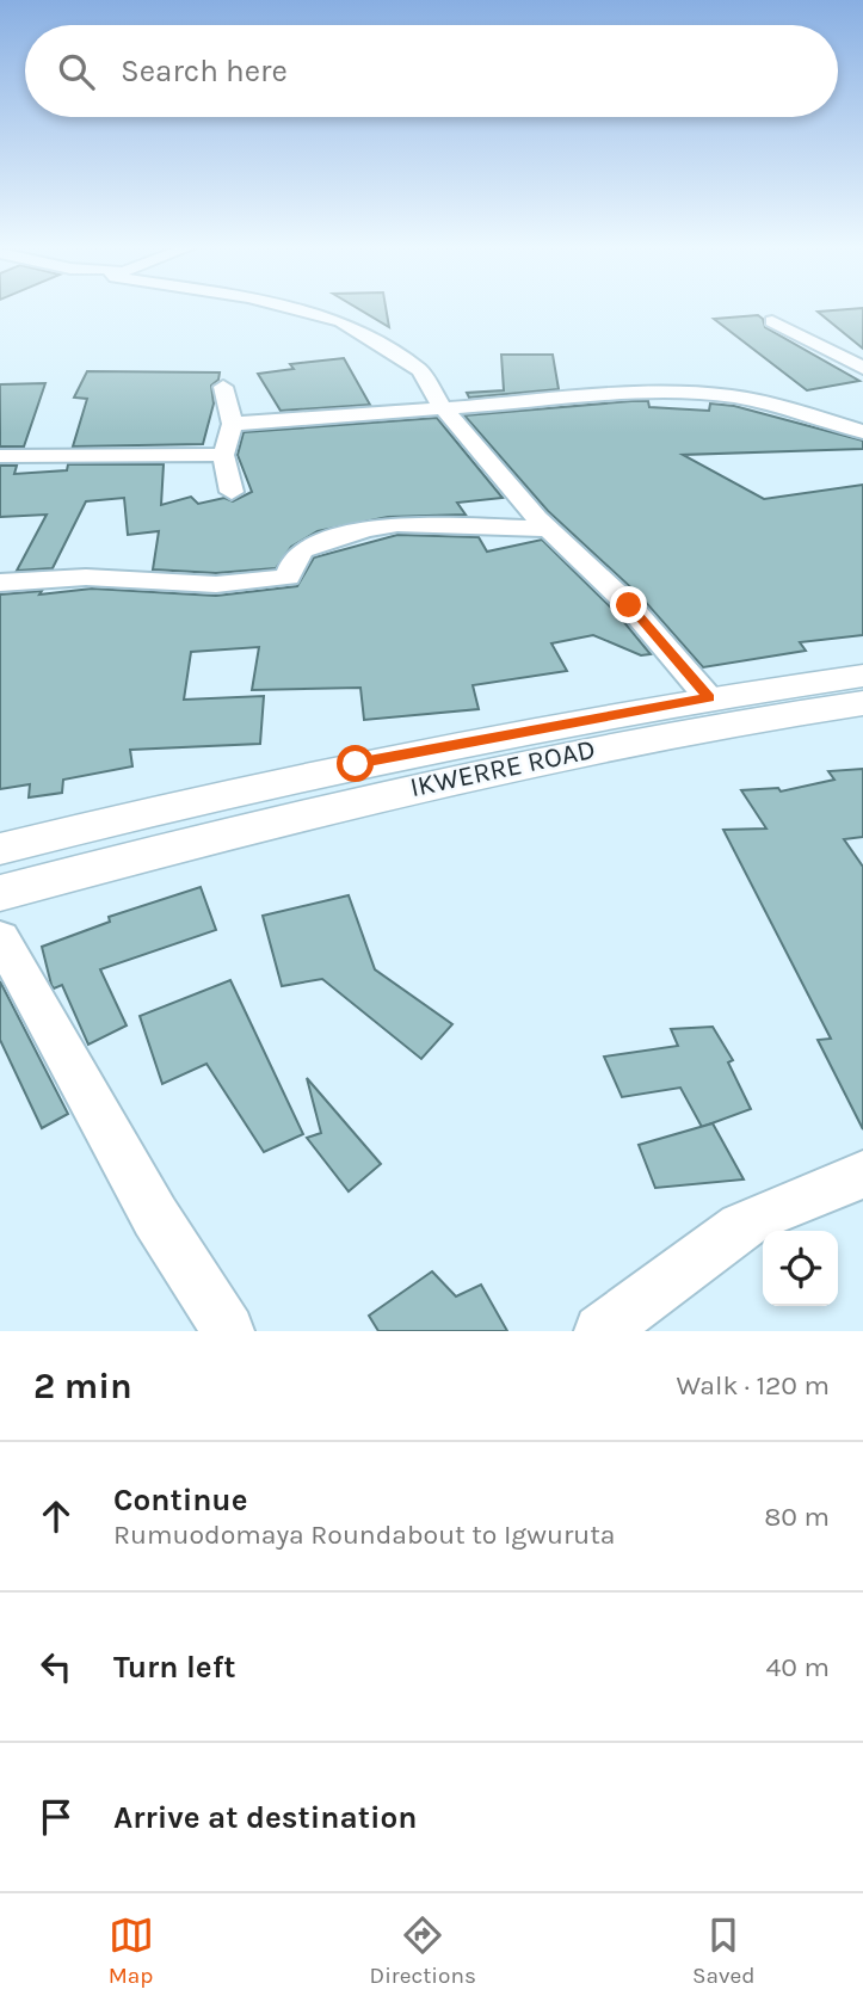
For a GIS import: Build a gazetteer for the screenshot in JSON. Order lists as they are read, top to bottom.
{
  "streets": {
    "main road": ["IKWERRE ROAD"]
  },
  "page": {
    "search": "Search here",
    "heading": ["2 min", "Walk · 120 m"],
    "list": [
      ["Continue", "Rumuodomaya Roundabout to Igwuruta", "80 m"],
      ["Turn left", "40 m"],
      "Arrive at destination"
    ],
    "nav": ["Map", "Directions", "Saved"]
  }
}
